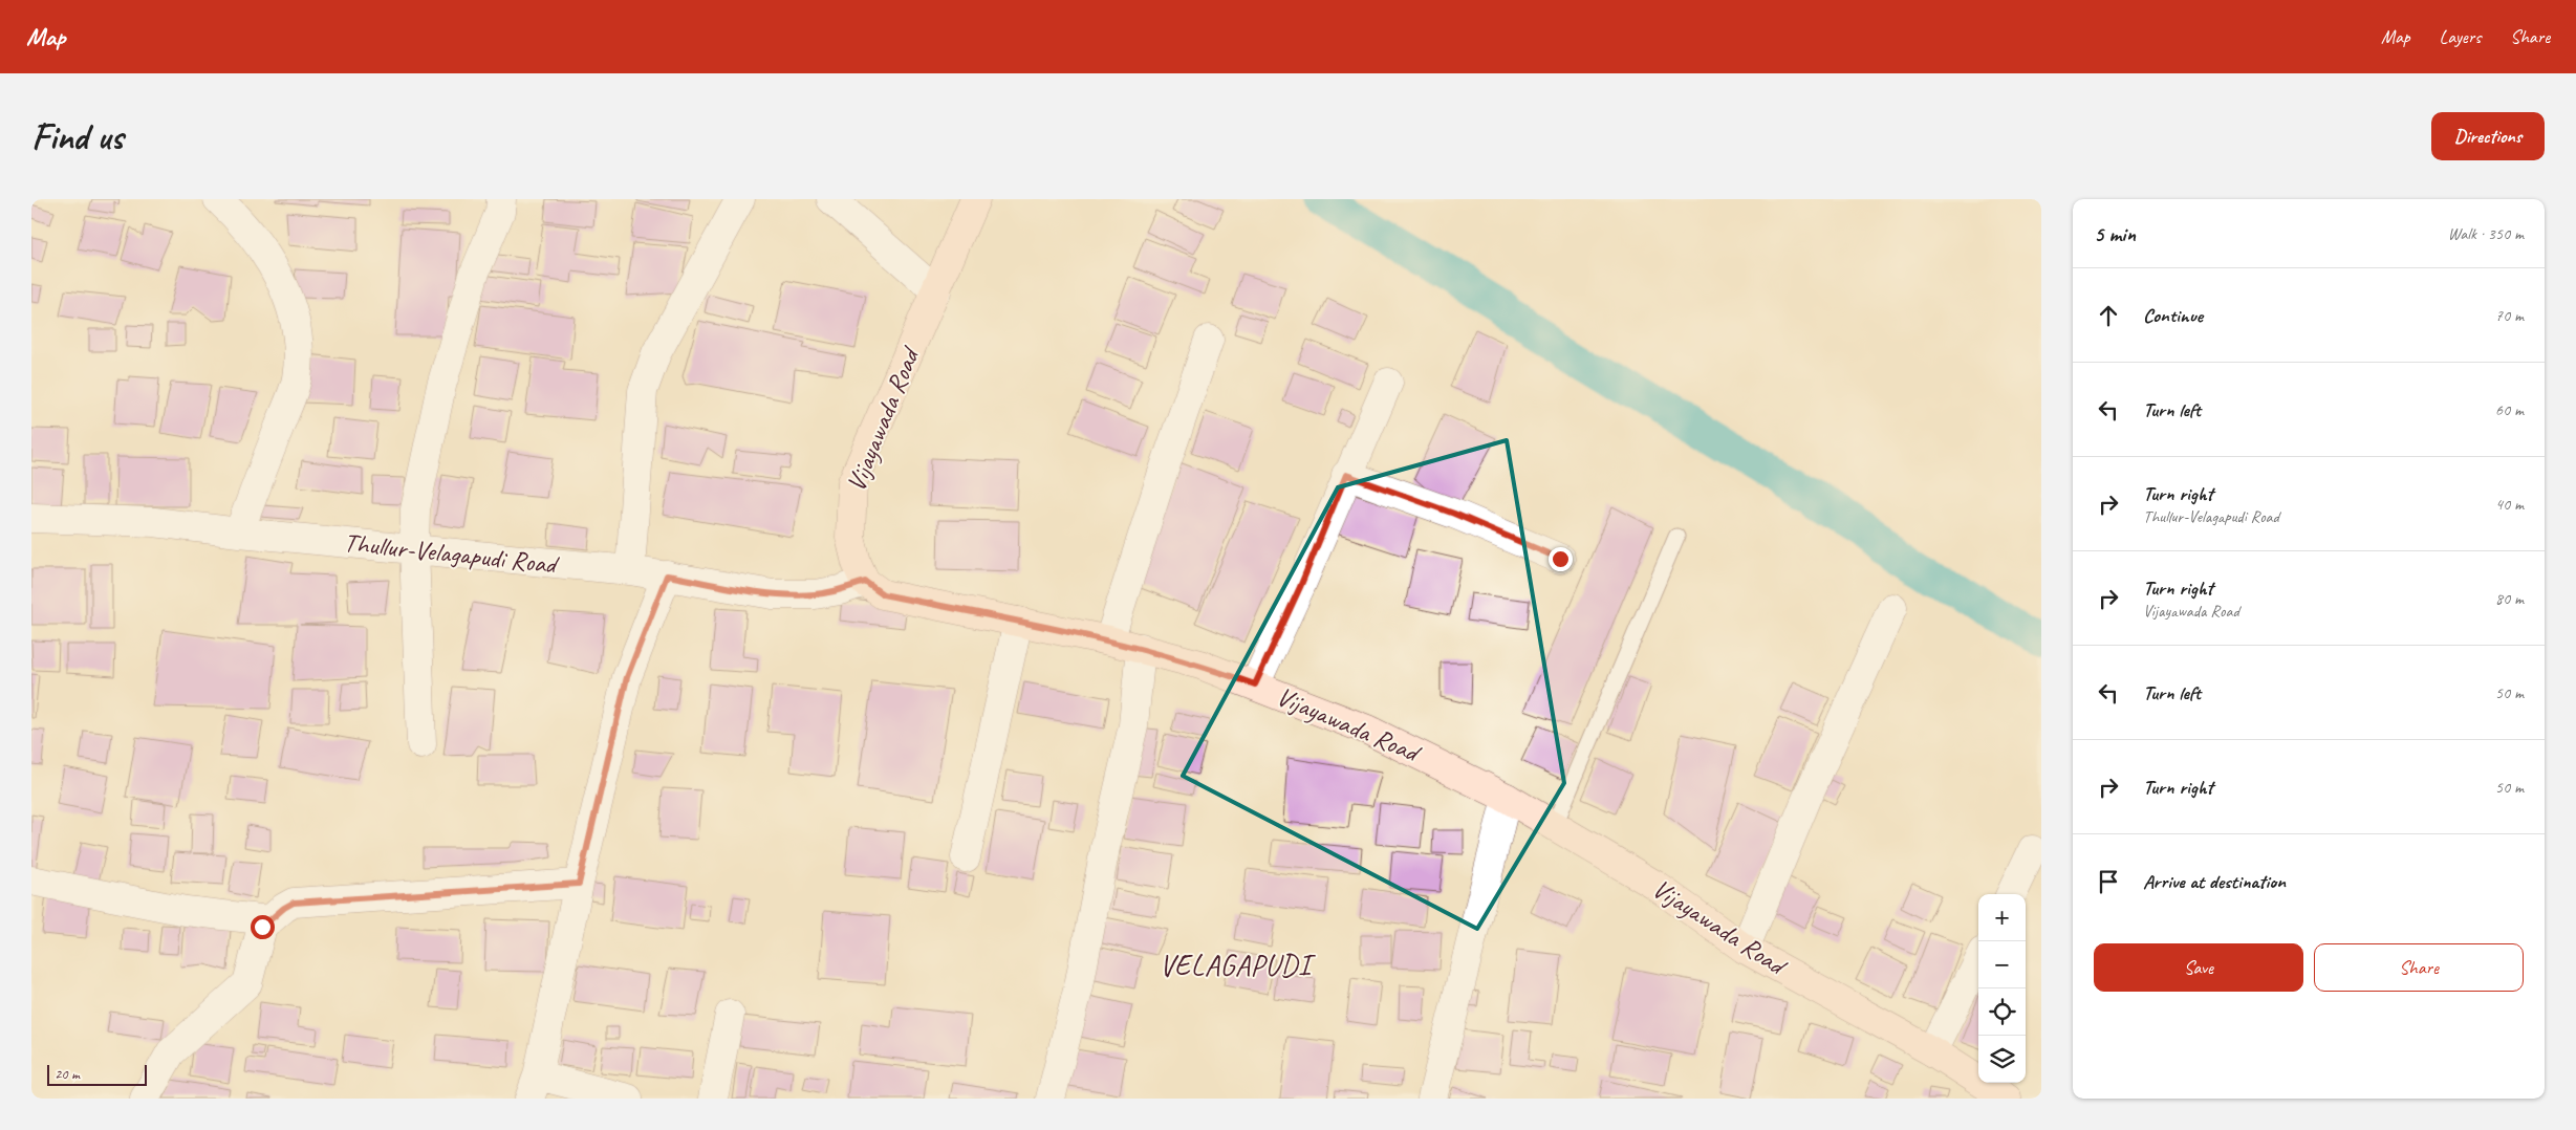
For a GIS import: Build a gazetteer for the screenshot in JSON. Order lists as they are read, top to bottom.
{
  "streets": {
    "main road": ["Vijayawada Road"],
    "street": ["Thullur-Velagapudi Road"]
  },
  "crossings": [
    ["Vijayawada Road", "Thullur-Velagapudi Road"]
  ],
  "districts": ["VELAGAPUDI"],
  "scale_bar": "20 m",
  "page": {
    "header": "Map",
    "nav": ["Map", "Layers", "Share"],
    "buttons": [
      "Directions",
      ["Save", "Share"]
    ],
    "title": "Find us",
    "heading": ["5 min", "Walk · 350 m"],
    "list": [
      ["Continue", "70 m"],
      ["Turn left", "60 m"],
      ["Turn right", "Thullur-Velagapudi Road", "40 m"],
      ["Turn right", "Vijayawada Road", "80 m"],
      ["Turn left", "50 m"],
      ["Turn right", "50 m"],
      "Arrive at destination"
    ],
    "map_buttons": ["+", "−"],
    "scale": "20 m"
  }
}
